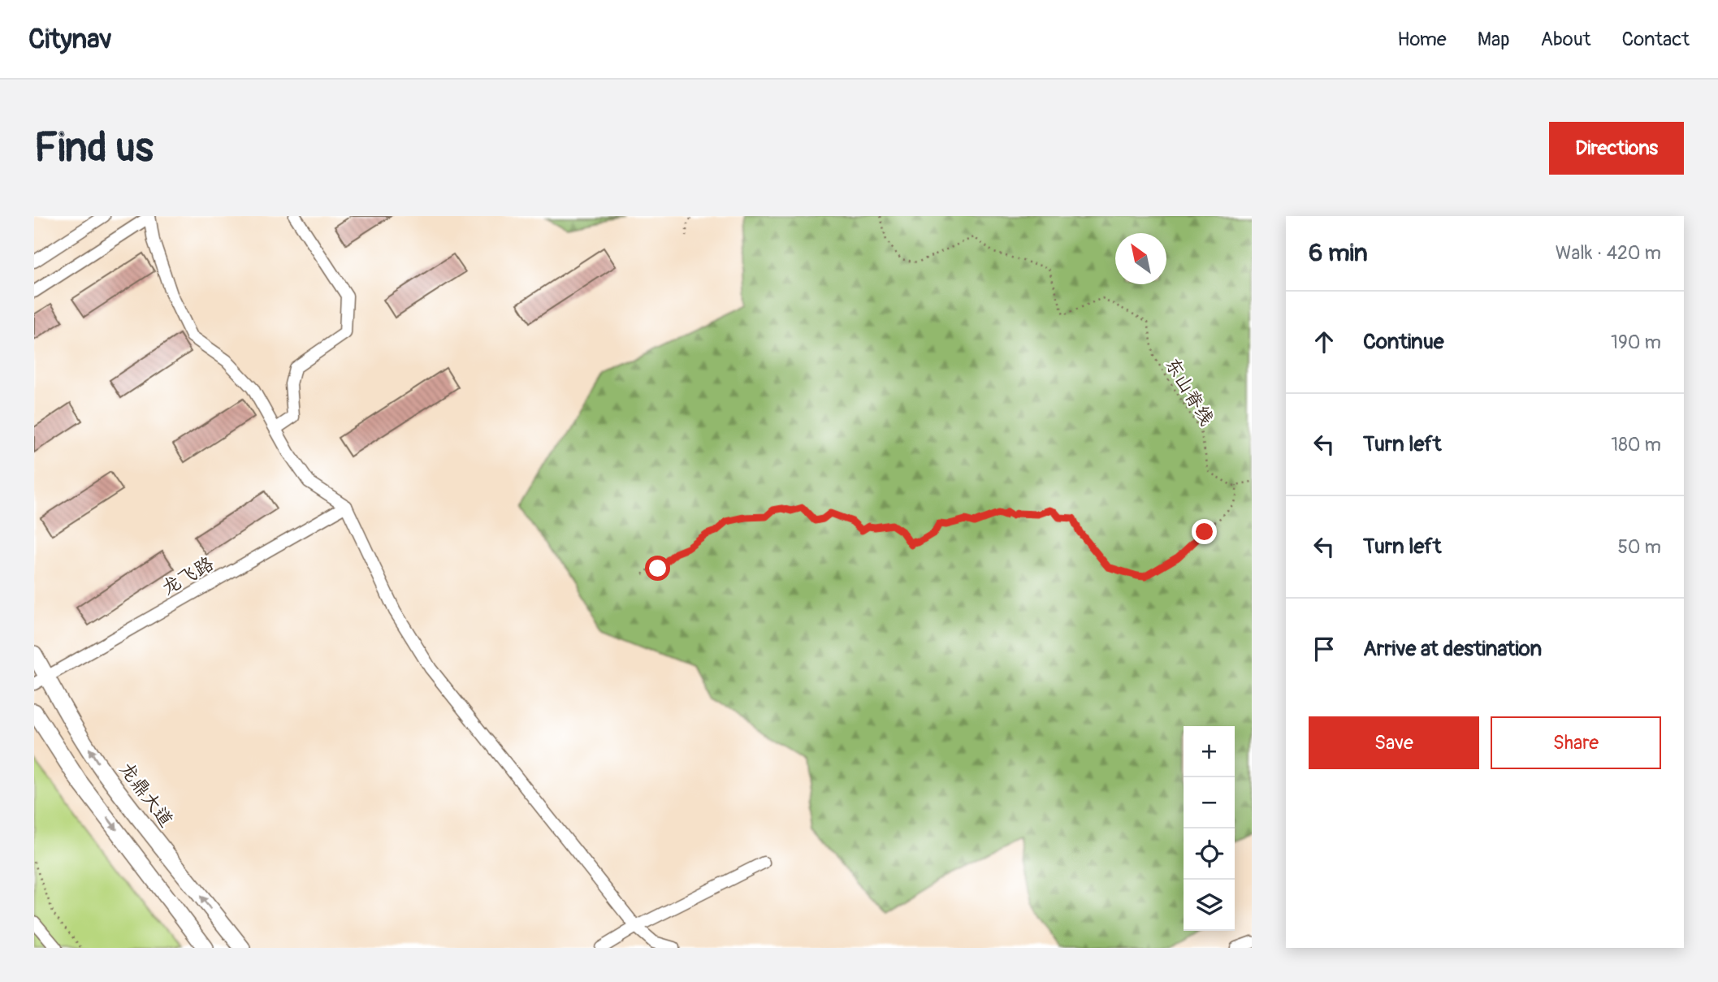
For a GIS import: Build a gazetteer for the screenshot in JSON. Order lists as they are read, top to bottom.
{
  "streets": {
    "main road": ["龙鼎大道"],
    "street": ["龙飞路"],
    "path": ["东山脊线"]
  },
  "crossings": [
    ["龙飞路", "龙鼎大道"]
  ],
  "north": "top left",
  "page": {
    "header": "Citynav",
    "nav": [
      "Home",
      "Map",
      "About",
      "Contact"
    ],
    "buttons": [
      "Directions",
      ["Save", "Share"]
    ],
    "title": "Find us",
    "heading": ["6 min", "Walk · 420 m"],
    "list": [
      ["Continue", "190 m"],
      ["Turn left", "180 m"],
      ["Turn left", "50 m"],
      "Arrive at destination"
    ],
    "map_buttons": ["+", "−"]
  }
}
